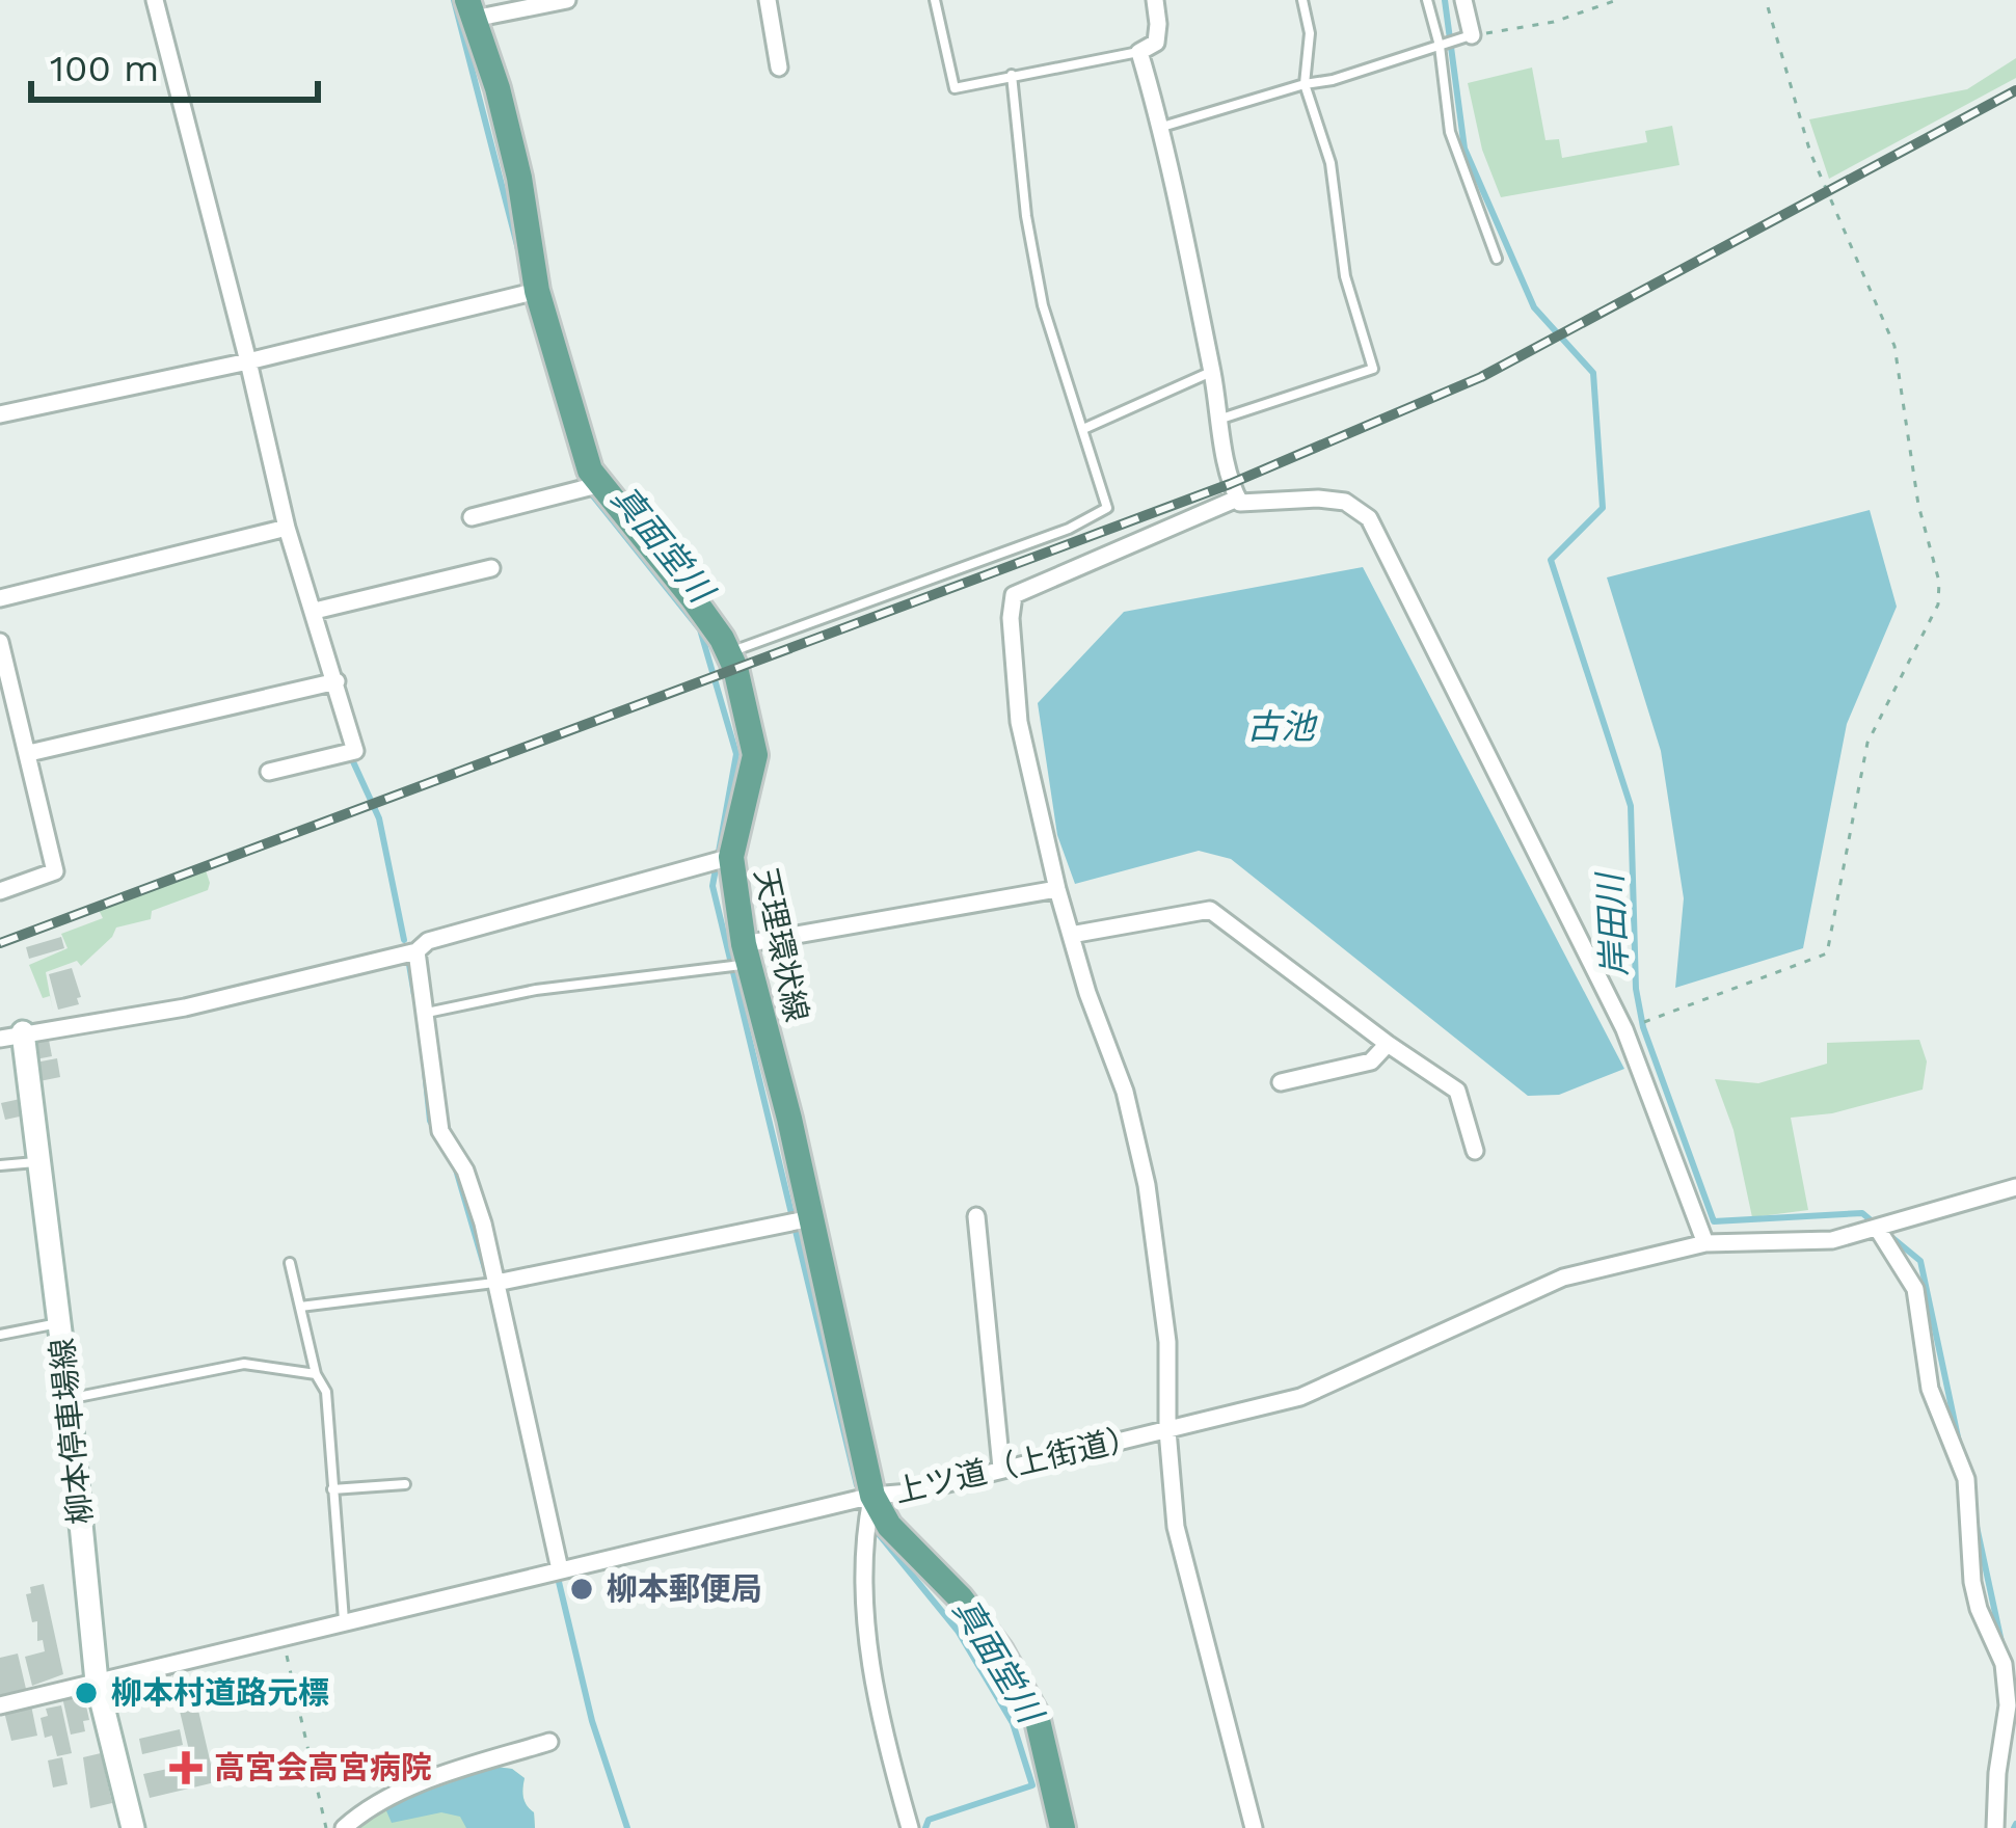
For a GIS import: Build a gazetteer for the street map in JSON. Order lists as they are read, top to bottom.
{
  "streets": {
    "main road": ["天理環状線", "柳本停車場線"],
    "street": ["上ツ道（上街道）"]
  },
  "crossings": [
    ["天理環状線", "上ツ道（上街道）"],
    ["柳本停車場線", "上ツ道（上街道）"]
  ],
  "water": ["真面堂川", "古池", "岸田川"],
  "places": {
    "other": ["柳本郵便局", "柳本村道路元標"],
    "health": ["高宮会高宮病院"]
  },
  "scale_bar": "100 m"
}
